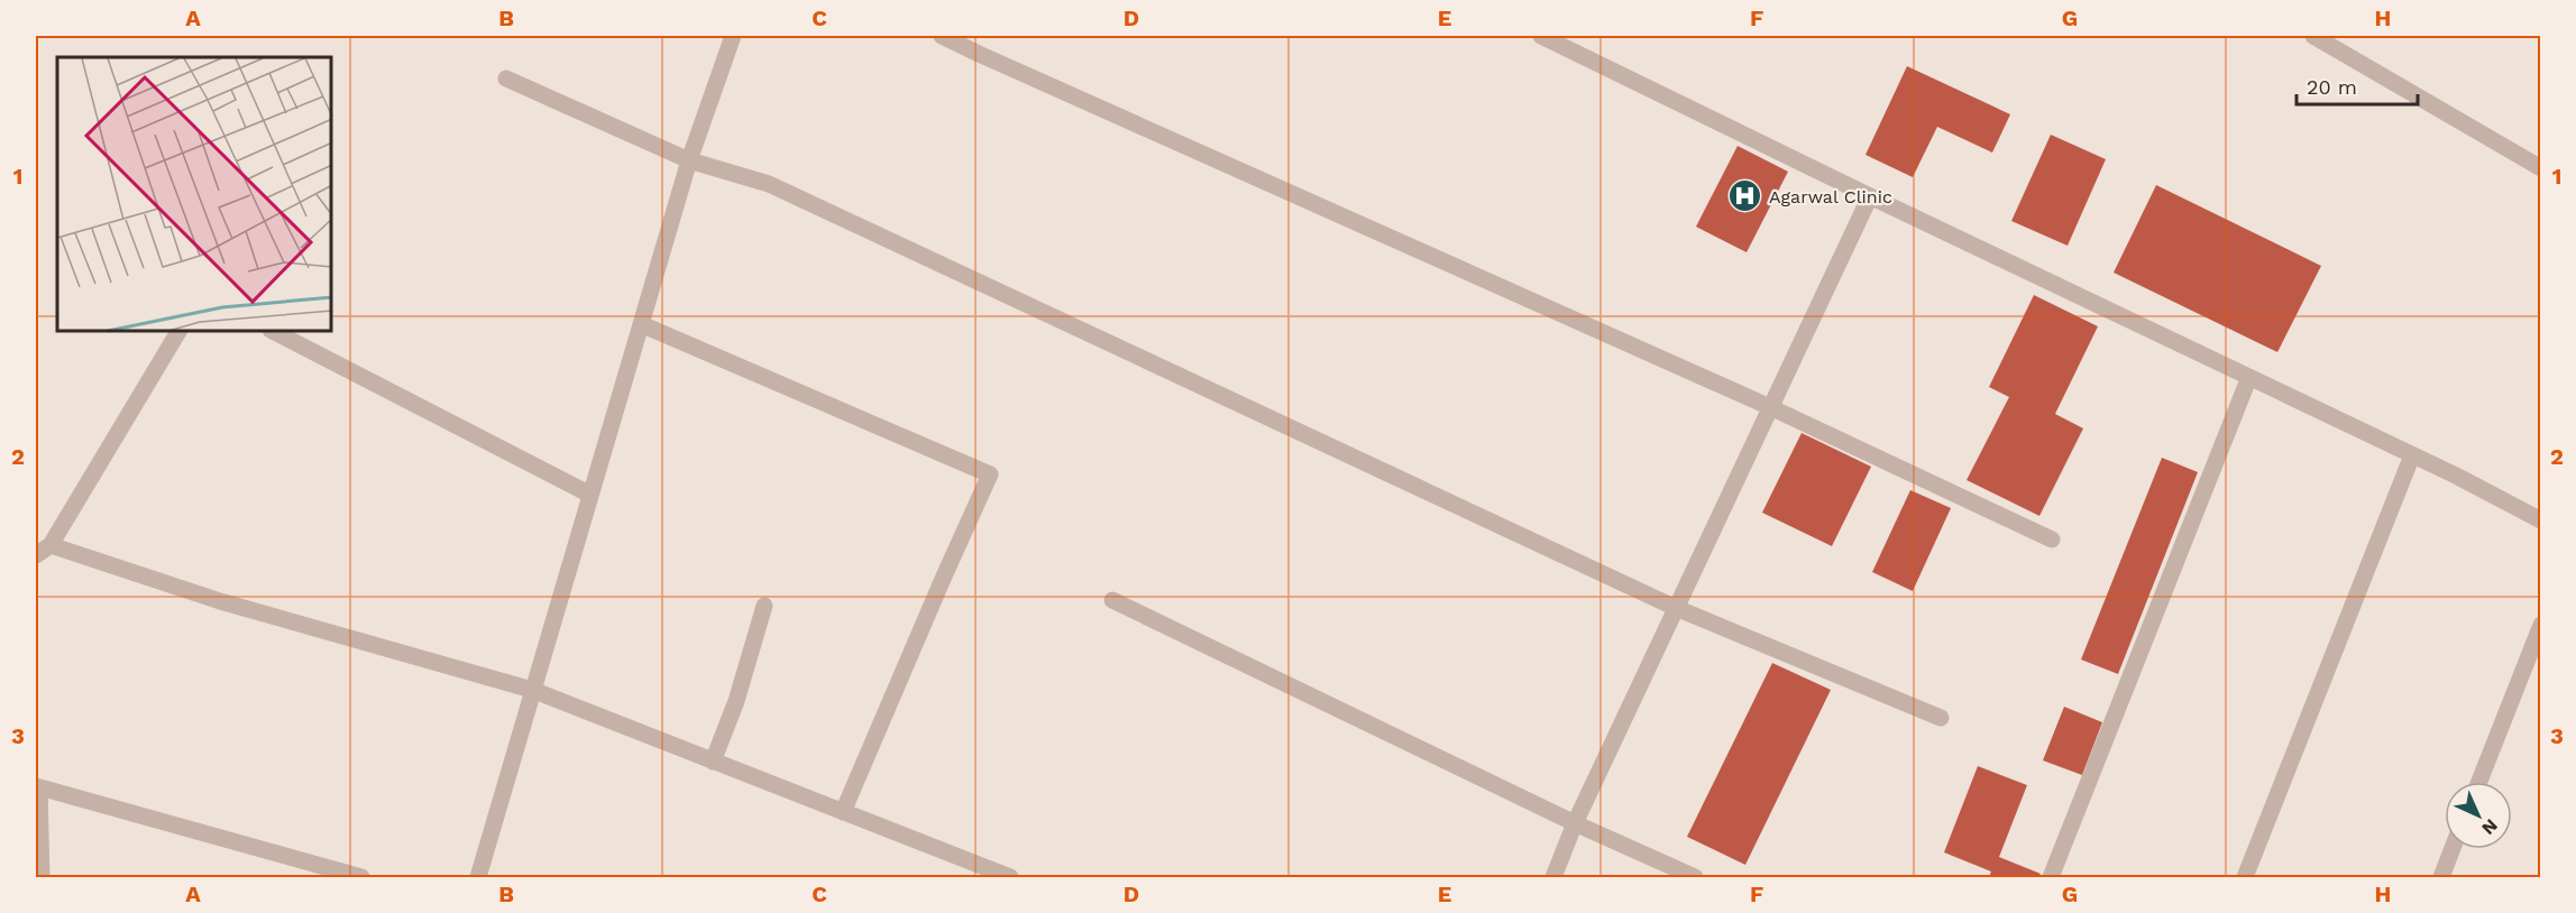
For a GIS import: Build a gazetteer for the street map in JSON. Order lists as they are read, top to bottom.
{
  "places": {
    "hospital": ["Agarwal Clinic"]
  },
  "scale_bar": "20 m",
  "north": "bottom right",
  "grid": {
    "columns": [
      "A",
      "B",
      "C",
      "D",
      "E",
      "F",
      "G",
      "H"
    ],
    "rows": ["1", "2", "3"]
  }
}
